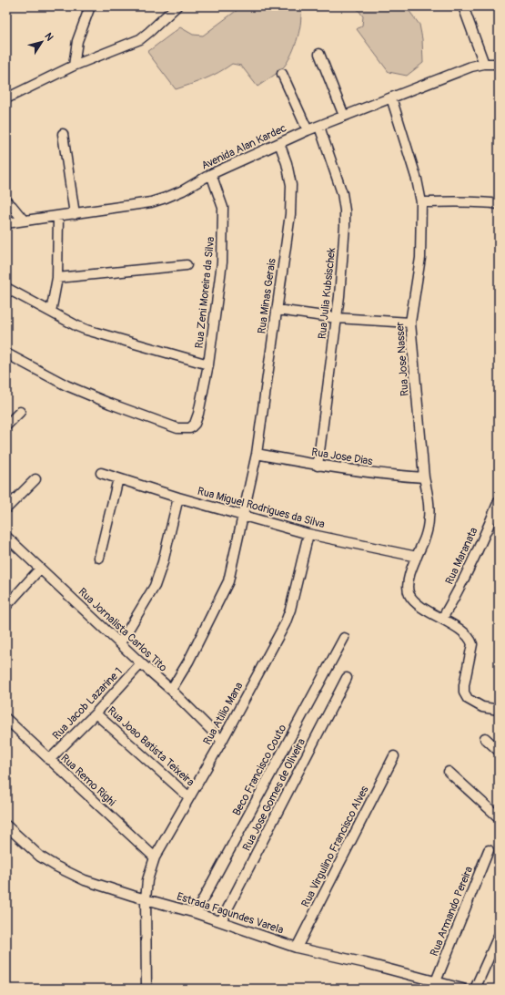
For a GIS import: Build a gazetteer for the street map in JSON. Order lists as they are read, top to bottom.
{
  "streets": {
    "street": [
      "Avenida Alan Kardec",
      "Rua Zeni Moreira da Silva",
      "Rua Julia Kubsischek",
      "Rua Minas Gerais",
      "Rua Jose Nasser",
      "Rua Jose Dias",
      "Rua Miguel Rodrigues da Silva",
      "Rua Maranata",
      "Rua Jornalista Carlos Tito",
      "Rua Jacob Lazarine 1",
      "Rua Atilio Mana",
      "Rua Joao Batista Teixeira",
      "Beco Francisco Couto",
      "Rua Remo Righi",
      "Rua Jose Gomes de Oliveira",
      "Rua Virgulino Francisco Alves",
      "Rua Armando Pereira",
      "Estrada Fagundes Varela"
    ]
  },
  "crossings": [
    ["Avenida Alan Kardec", "Rua Zeni Moreira da Silva"],
    ["Avenida Alan Kardec", "Rua Julia Kubsischek"],
    ["Avenida Alan Kardec", "Rua Minas Gerais"],
    ["Avenida Alan Kardec", "Rua Jose Nasser"],
    ["Rua Julia Kubsischek", "Rua Jose Dias"],
    ["Rua Minas Gerais", "Rua Jose Dias"],
    ["Rua Minas Gerais", "Rua Miguel Rodrigues da Silva"],
    ["Rua Minas Gerais", "Rua Jornalista Carlos Tito"],
    ["Rua Jose Nasser", "Rua Jose Dias"],
    ["Rua Jose Nasser", "Rua Miguel Rodrigues da Silva"],
    ["Rua Jose Nasser", "Rua Maranata"],
    ["Rua Miguel Rodrigues da Silva", "Rua Atilio Mana"],
    ["Rua Jornalista Carlos Tito", "Rua Jacob Lazarine 1"],
    ["Rua Jornalista Carlos Tito", "Rua Atilio Mana"],
    ["Rua Jacob Lazarine 1", "Rua Joao Batista Teixeira"],
    ["Rua Jacob Lazarine 1", "Rua Remo Righi"],
    ["Rua Atilio Mana", "Rua Joao Batista Teixeira"],
    ["Rua Atilio Mana", "Rua Remo Righi"],
    ["Rua Atilio Mana", "Estrada Fagundes Varela"],
    ["Beco Francisco Couto", "Estrada Fagundes Varela"],
    ["Rua Jose Gomes de Oliveira", "Estrada Fagundes Varela"],
    ["Rua Virgulino Francisco Alves", "Estrada Fagundes Varela"],
    ["Rua Armando Pereira", "Estrada Fagundes Varela"]
  ],
  "north": "top right"
}
